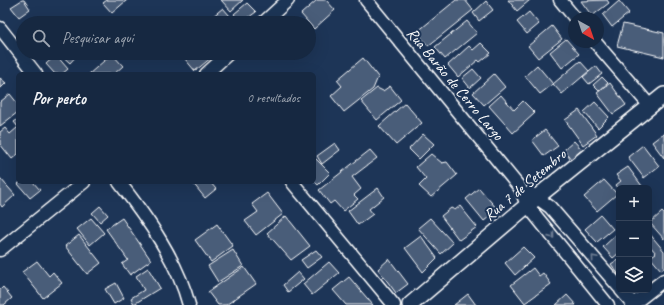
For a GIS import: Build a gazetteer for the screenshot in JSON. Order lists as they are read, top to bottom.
{
  "streets": {
    "street": ["Rua Barão de Cerro Largo", "Rua 7 de Setembro"]
  },
  "crossings": [
    ["Rua Barão de Cerro Largo", "Rua 7 de Setembro"]
  ],
  "north": "bottom right",
  "page": {
    "search": "Pesquisar aqui",
    "heading": ["Por perto", "0 resultados"],
    "map_buttons": ["+", "−"]
  }
}
